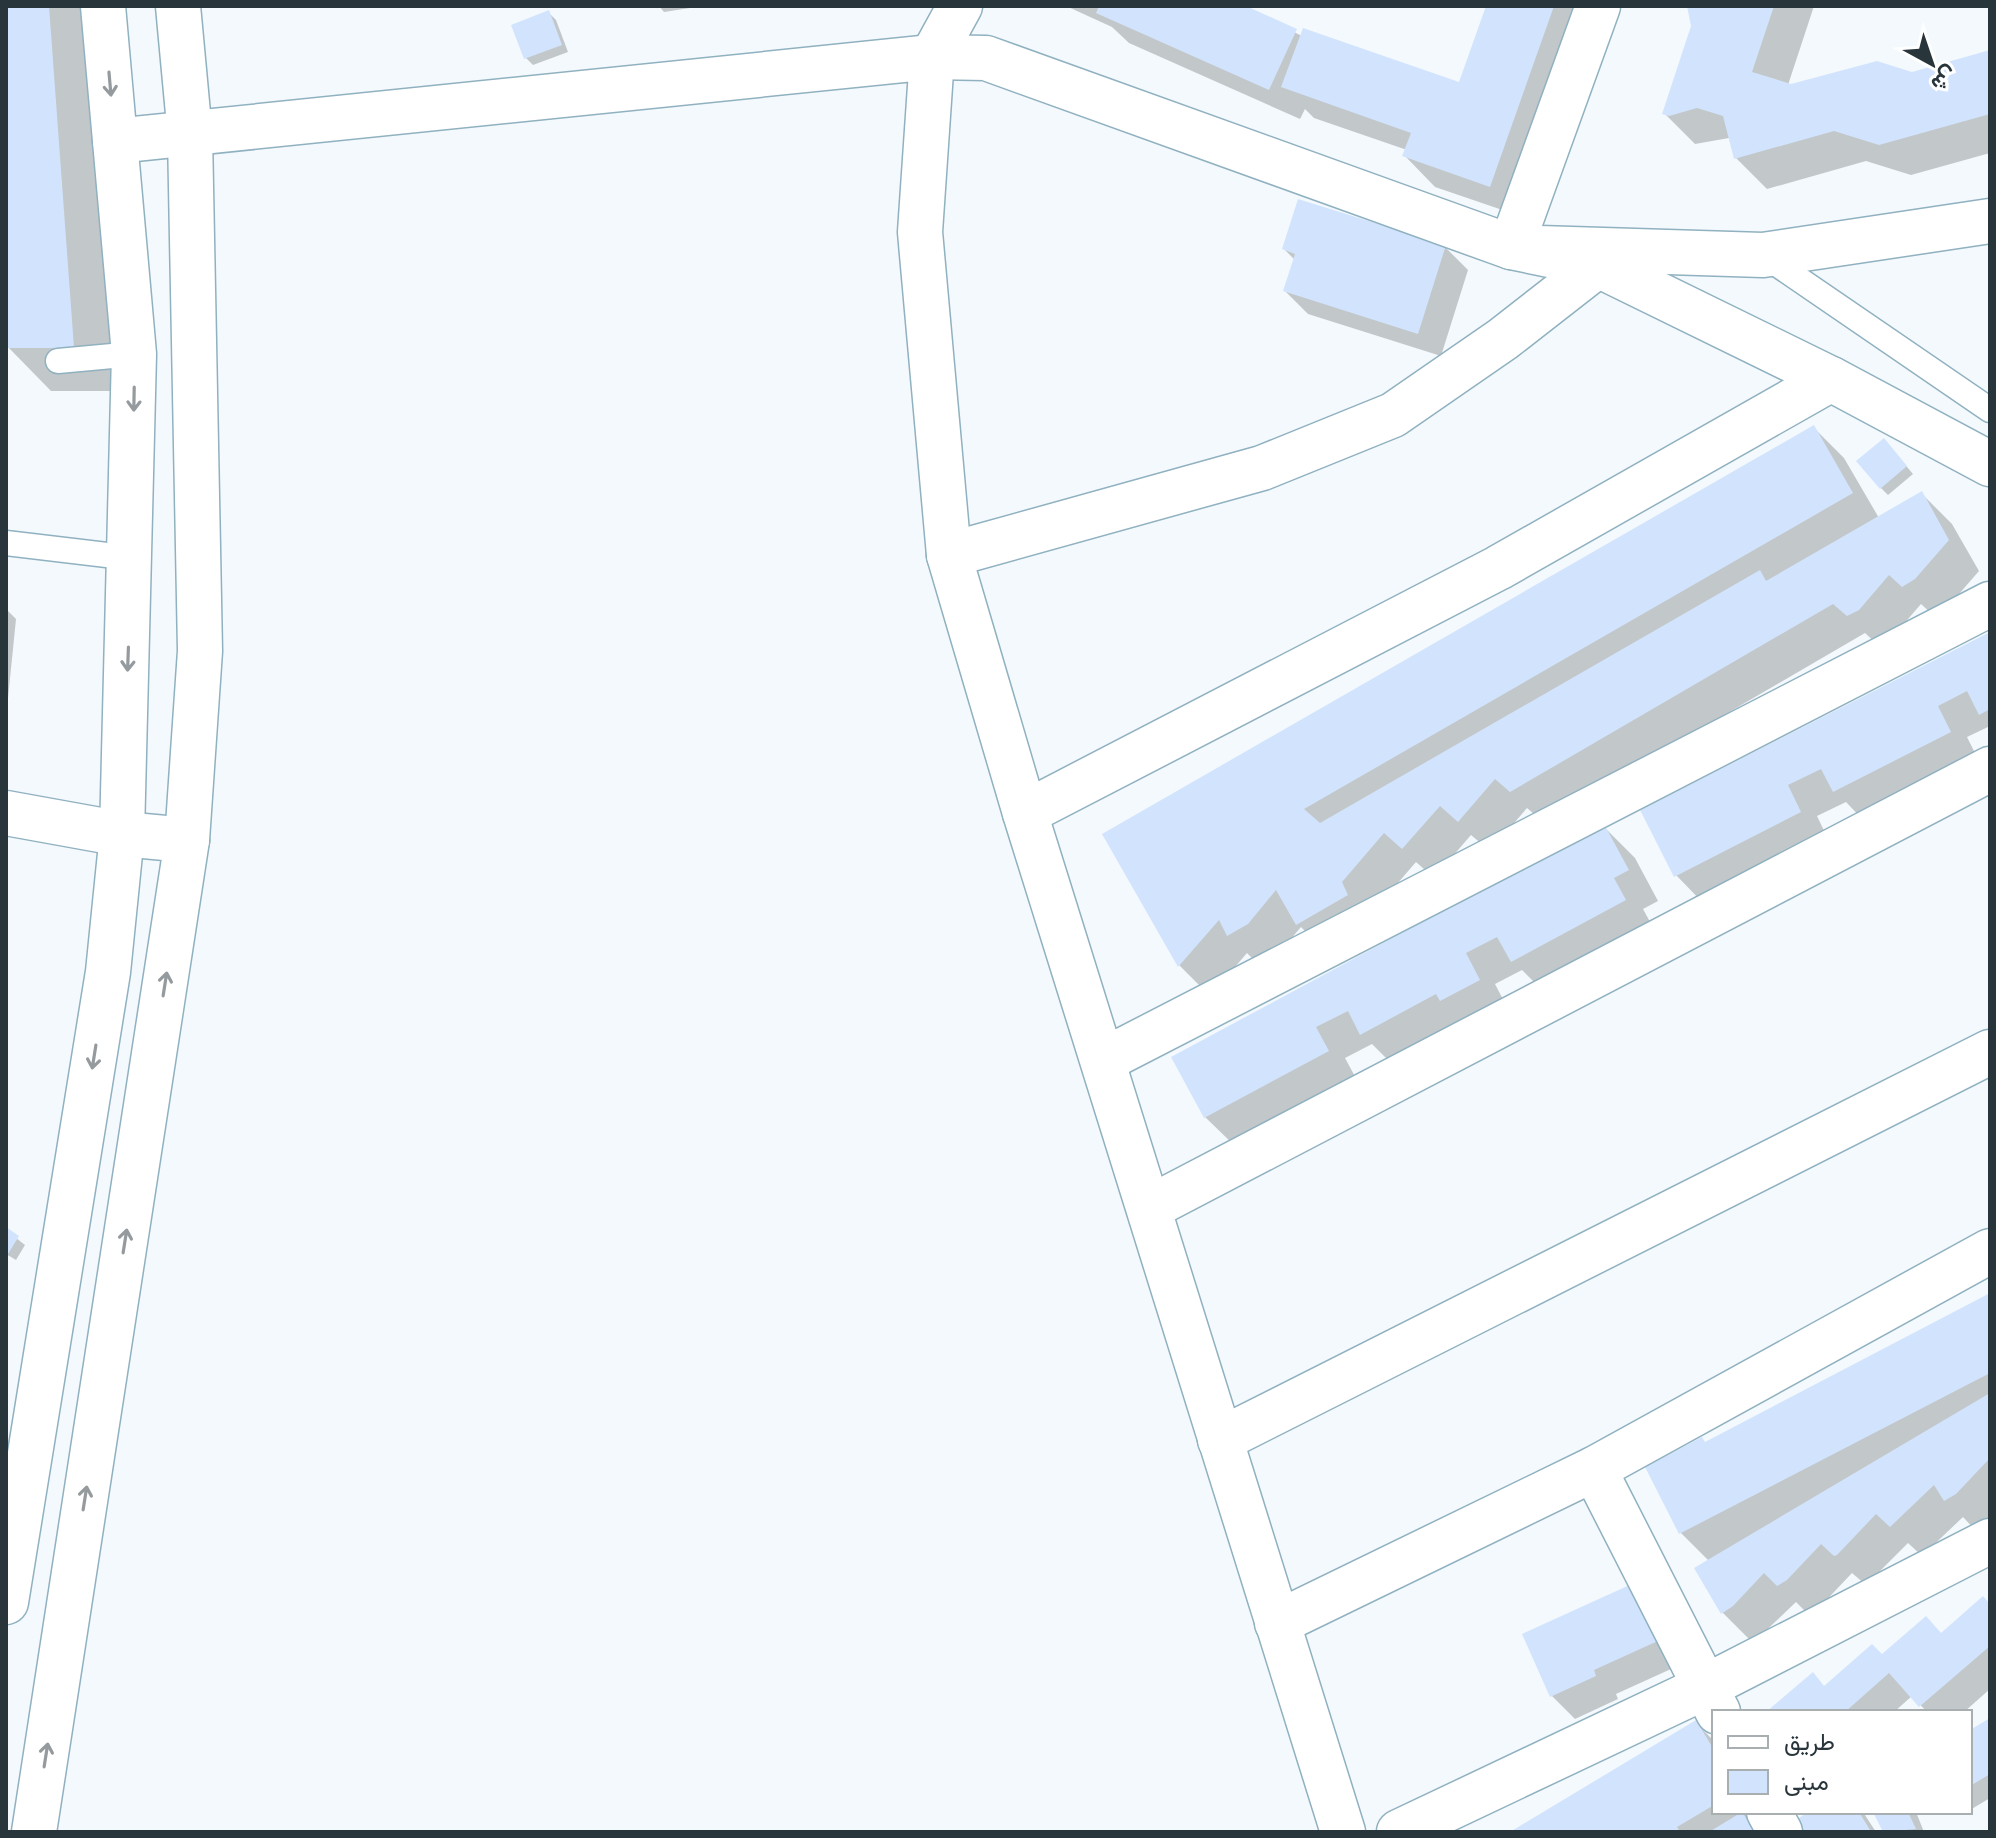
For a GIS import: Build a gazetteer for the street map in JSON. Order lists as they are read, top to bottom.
{
  "legend": ["طريق", "مبنى"],
  "north": "bottom right"
}
